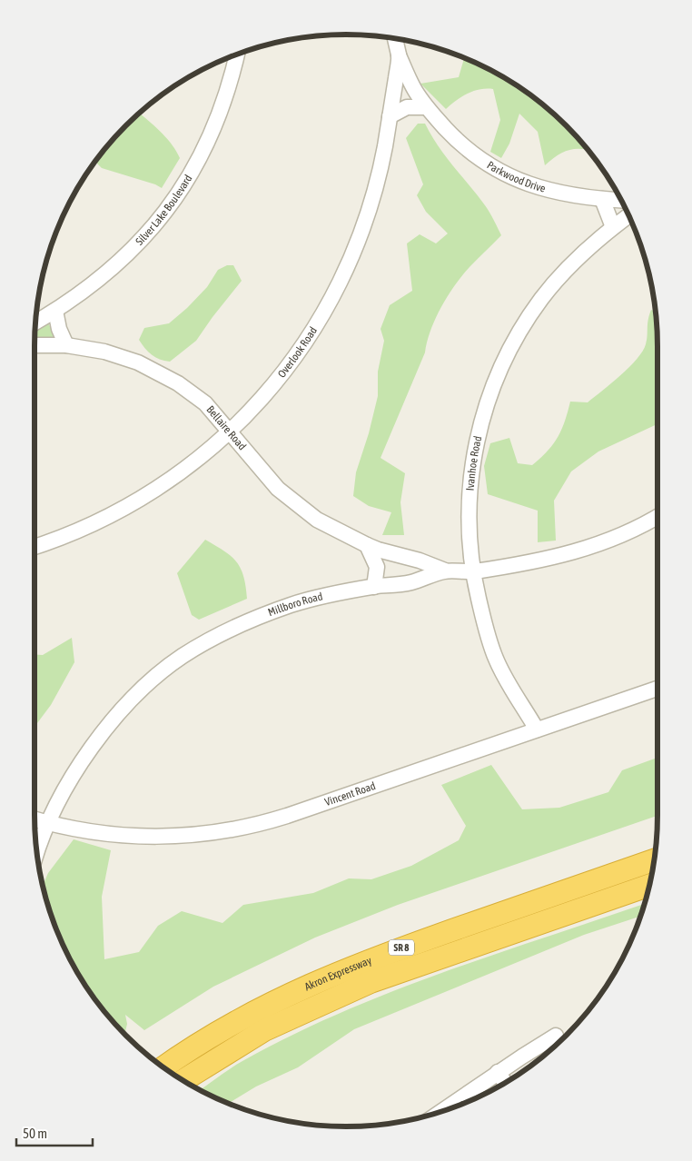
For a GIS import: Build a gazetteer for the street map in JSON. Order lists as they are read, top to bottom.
{
  "streets": {
    "highway": ["SR 8", "Akron Expressway"],
    "street": [
      "Parkwood Drive",
      "Silver Lake Boulevard",
      "Overlook Road",
      "Bellaire Road",
      "Ivanhoe Road",
      "Millboro Road",
      "Vincent Road"
    ]
  },
  "crossings": [
    ["Parkwood Drive", "Overlook Road"],
    ["Overlook Road", "Bellaire Road"],
    ["Bellaire Road", "Millboro Road"],
    ["Ivanhoe Road", "Millboro Road"],
    ["Ivanhoe Road", "Vincent Road"],
    ["Millboro Road", "Vincent Road"]
  ],
  "scale_bar": "50 m"
}
